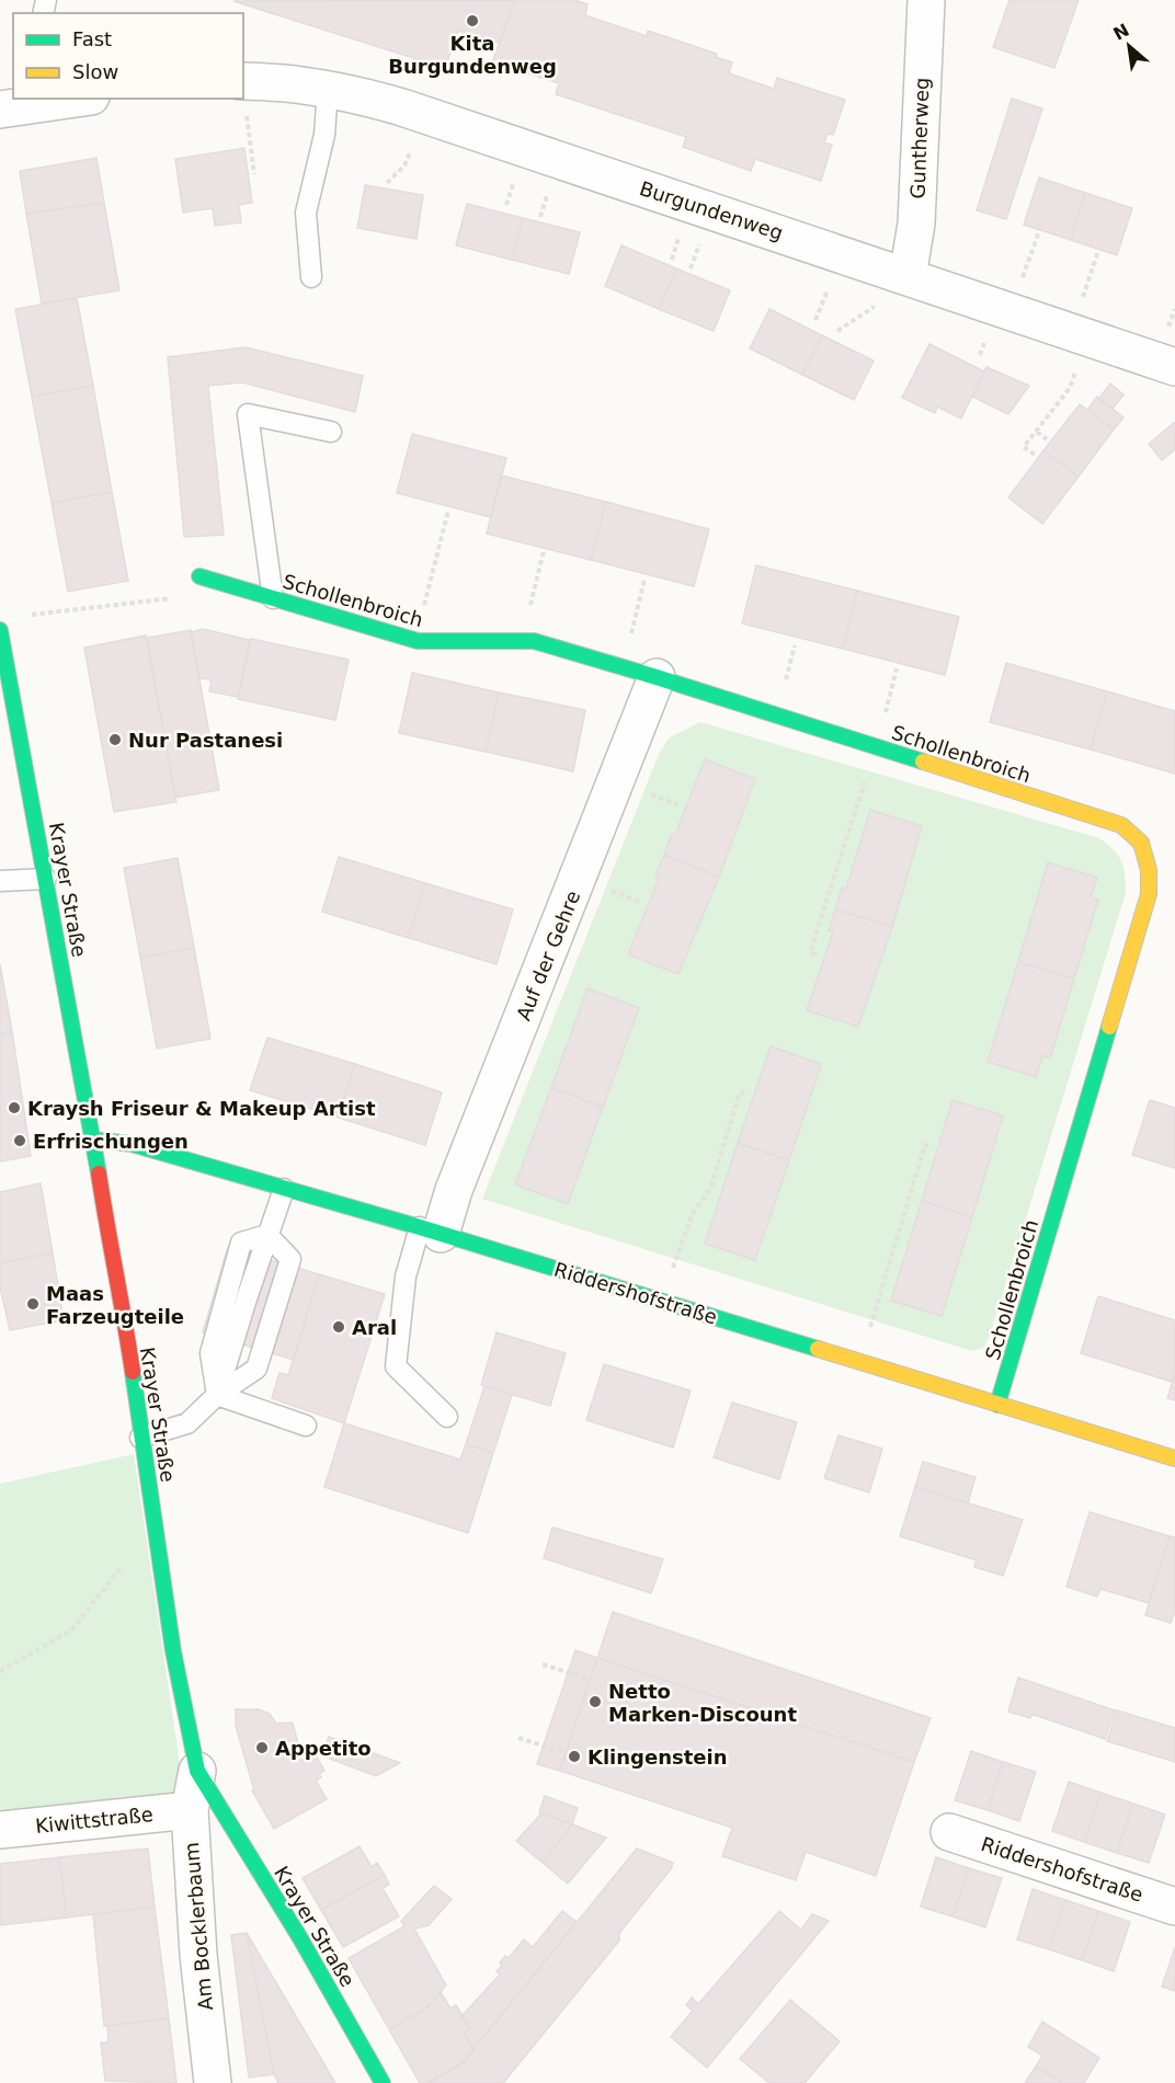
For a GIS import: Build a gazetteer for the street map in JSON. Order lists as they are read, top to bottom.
{
  "streets": {
    "street": [
      "Guntherweg",
      "Burgundenweg",
      "Schollenbroich",
      "Krayer Straße",
      "Auf der Gehre",
      "Riddershofstraße",
      "Kiwittstraße",
      "Am Bocklerbaum"
    ]
  },
  "crossings": [
    ["Guntherweg", "Burgundenweg"],
    ["Schollenbroich", "Auf der Gehre"],
    ["Schollenbroich", "Riddershofstraße"],
    ["Krayer Straße", "Riddershofstraße"],
    ["Krayer Straße", "Am Bocklerbaum"],
    ["Auf der Gehre", "Riddershofstraße"],
    ["Kiwittstraße", "Am Bocklerbaum"]
  ],
  "places": [
    "Kita Burgundenweg",
    "Nur Pastanesi",
    "Kraysh Friseur & Makeup Artist",
    "Erfrischungen",
    "Maas Farzeugteile",
    "Aral",
    "Netto Marken-Discount",
    "Appetito",
    "Klingenstein"
  ],
  "legend": ["Fast", "Slow"],
  "north": "top left"
}
